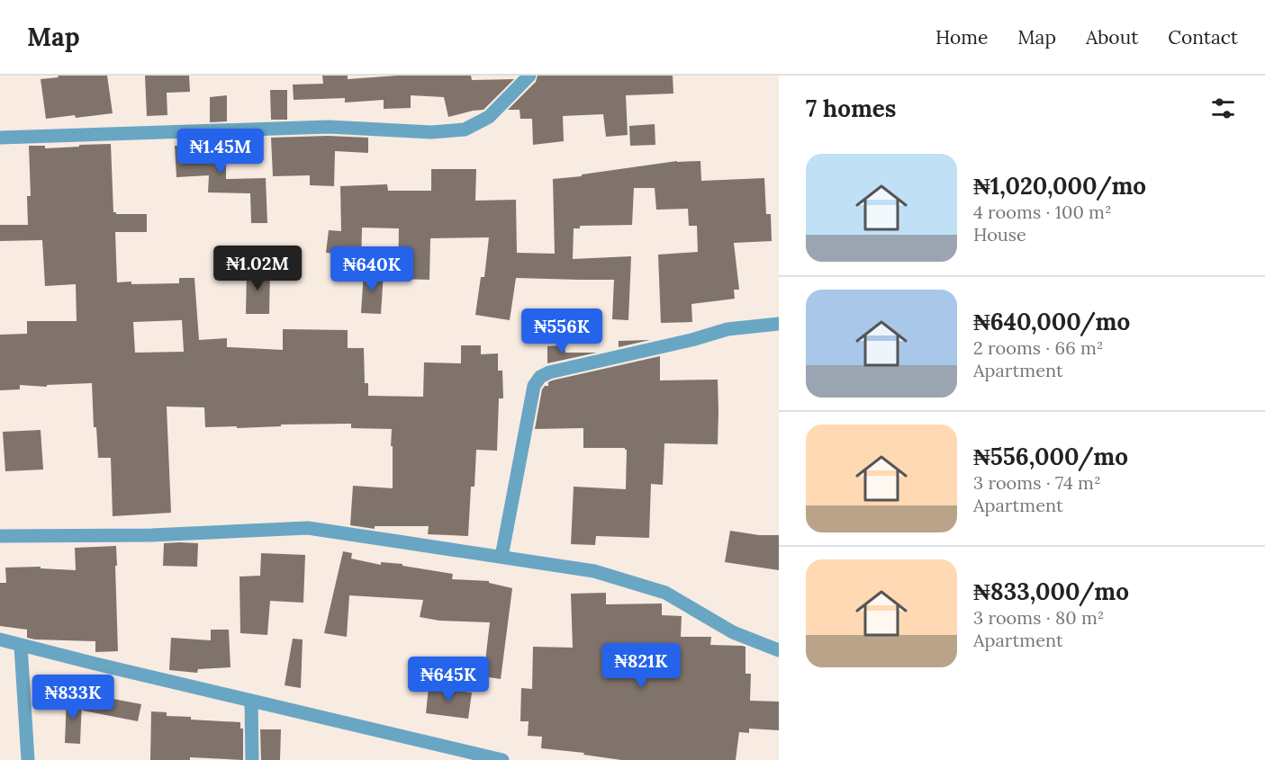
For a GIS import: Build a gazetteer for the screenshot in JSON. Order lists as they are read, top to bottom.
{
  "page": {
    "header": "Map",
    "nav": [
      "Home",
      "Map",
      "About",
      "Contact"
    ],
    "heading": "7 homes",
    "price": [
      "₦1.45M",
      "₦1.02M",
      "₦640K",
      "₦556K",
      "₦821K",
      "₦645K",
      "₦833K"
    ],
    "list": [
      {
        "name": "₦1,020,000/mo",
        "note": "4 rooms · 100 m² · House"
      },
      {
        "name": "₦640,000/mo",
        "note": "2 rooms · 66 m² · Apartment"
      },
      {
        "name": "₦556,000/mo",
        "note": "3 rooms · 74 m² · Apartment"
      },
      {
        "name": "₦833,000/mo",
        "note": "3 rooms · 80 m² · Apartment"
      }
    ]
  }
}
